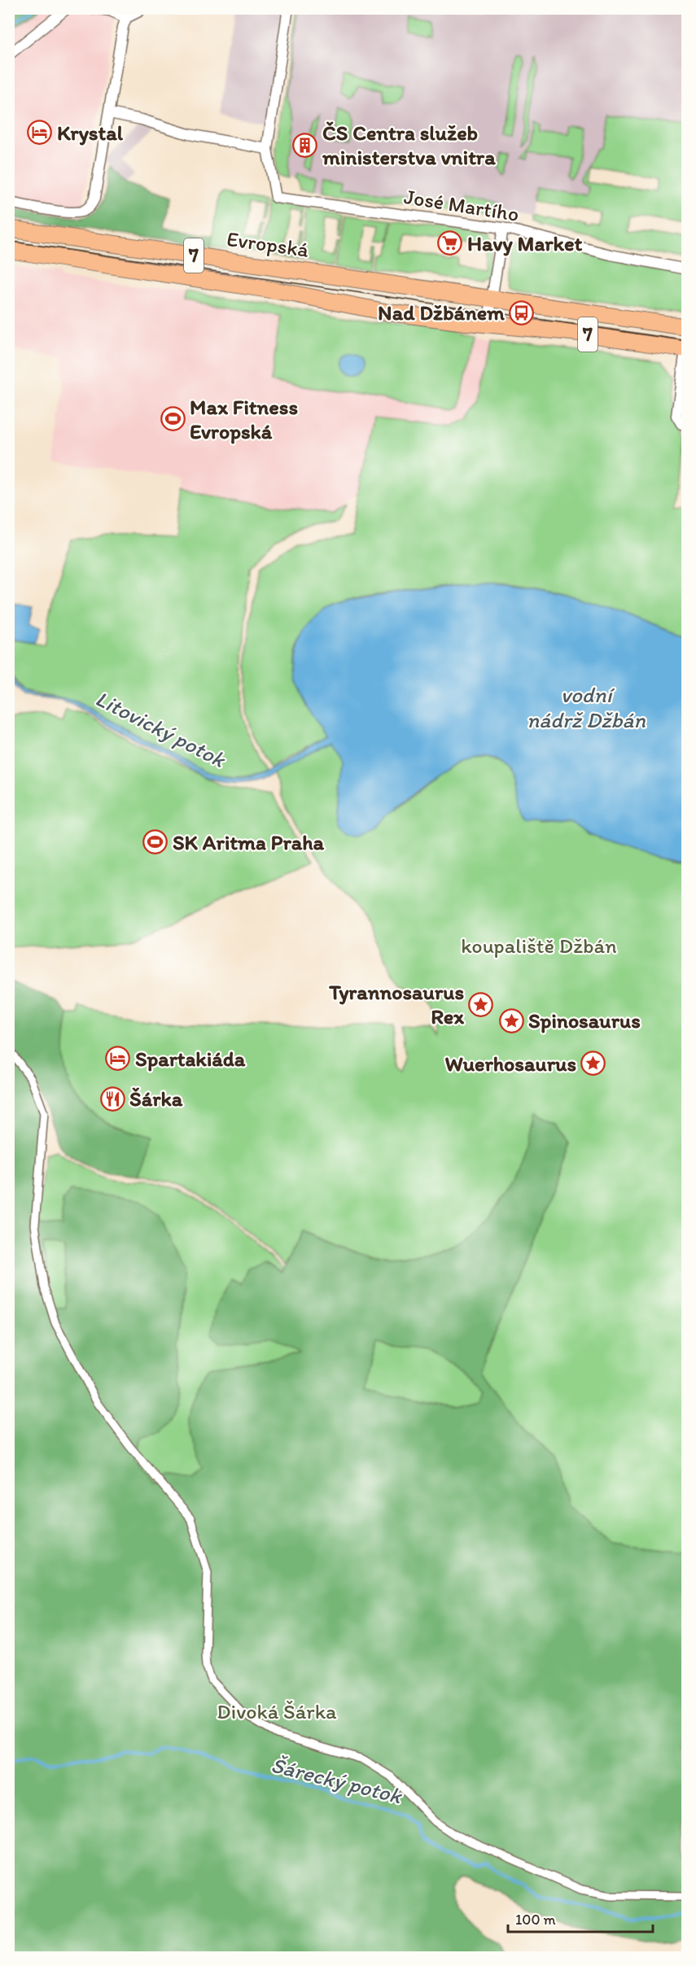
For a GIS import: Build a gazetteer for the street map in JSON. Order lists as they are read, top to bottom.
{
  "streets": {
    "main road": ["Evropská", "7"],
    "street": ["José Martího"]
  },
  "water": ["vodní nádrž Džbán", "Litovický potok", "Šárecký potok"],
  "parks": ["koupaliště Džbán", "Divoká Šárka"],
  "places": {
    "hotel": ["Krystal", "Spartakiáda"],
    "building": ["ČS Centra služeb ministerstva vnitra"],
    "supermarket": ["Havy Market"],
    "bus stop": ["Nad Džbánem"],
    "sports": ["Max Fitness Evropská", "SK Aritma Praha"],
    "place": ["Tyrannosaurus Rex", "Spinosaurus", "Wuerhosaurus"],
    "restaurant": ["Šárka"]
  },
  "scale_bar": "100 m"
}
